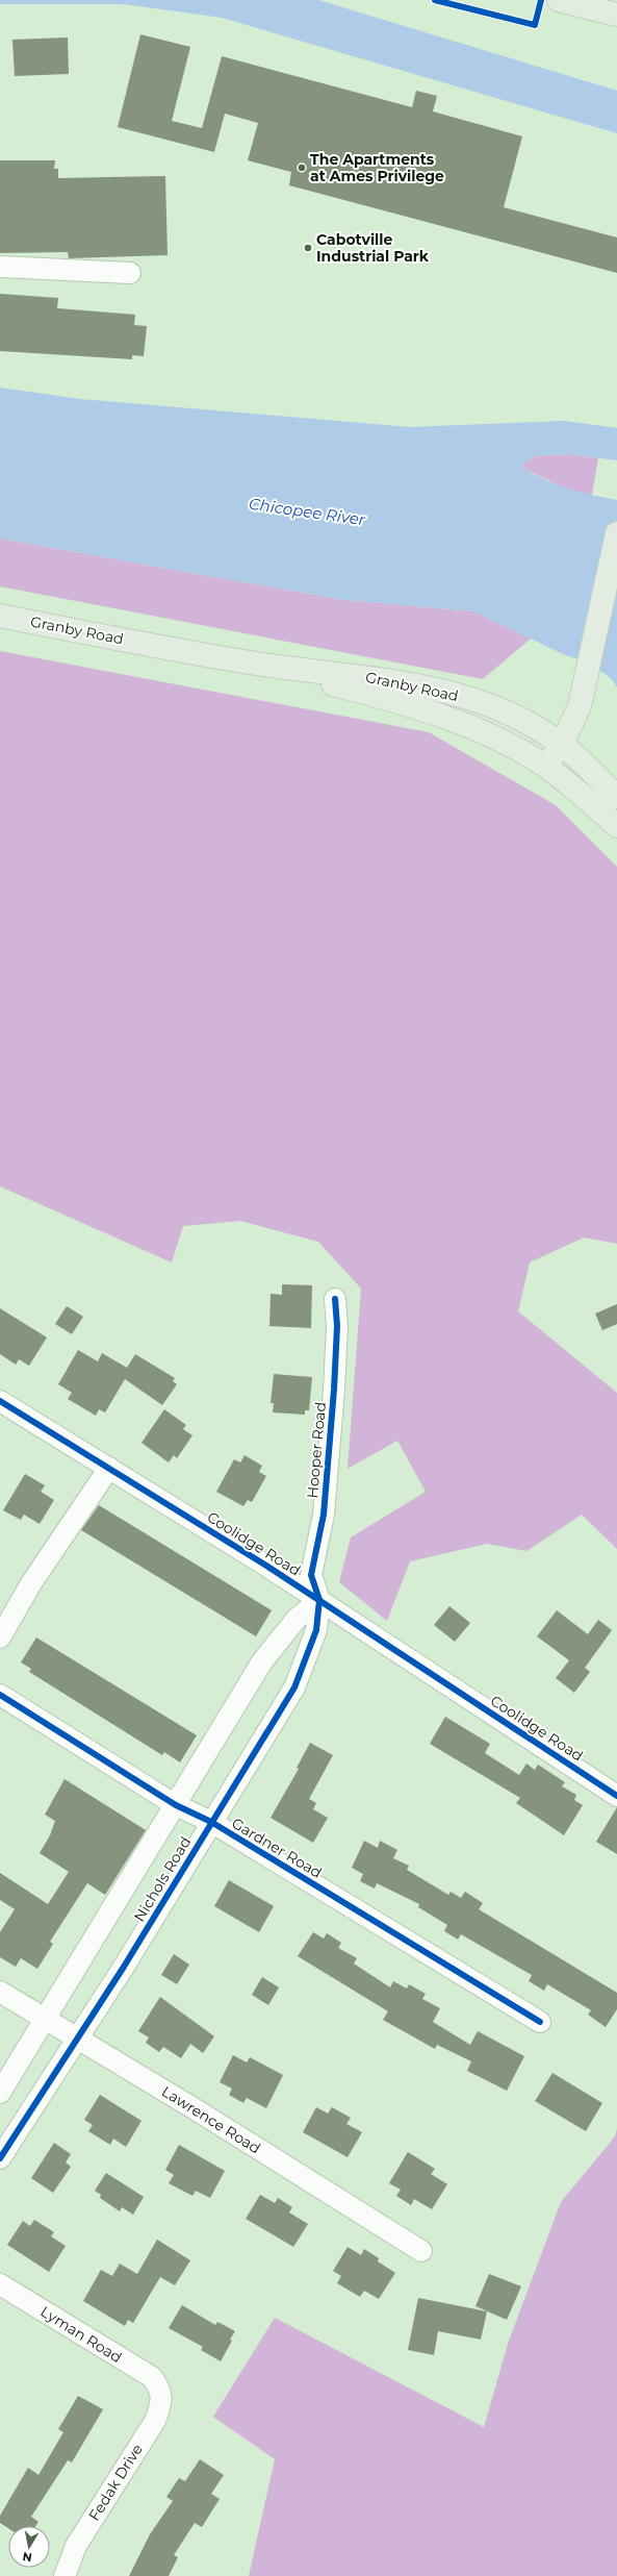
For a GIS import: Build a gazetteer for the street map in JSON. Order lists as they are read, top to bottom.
{
  "streets": {
    "main road": ["Granby Road"],
    "street": [
      "Hooper Road",
      "Coolidge Road",
      "Gardner Road",
      "Nichols Road",
      "Lawrence Road",
      "Lyman Road",
      "Fedak Drive"
    ]
  },
  "crossings": [
    ["Hooper Road", "Coolidge Road"],
    ["Hooper Road", "Nichols Road"],
    ["Coolidge Road", "Nichols Road"],
    ["Gardner Road", "Nichols Road"],
    ["Nichols Road", "Lawrence Road"],
    ["Lyman Road", "Fedak Drive"]
  ],
  "water": ["Chicopee River"],
  "places": ["The Apartments at Ames Privilege", "Cabotville Industrial Park"],
  "north": "bottom"
}
